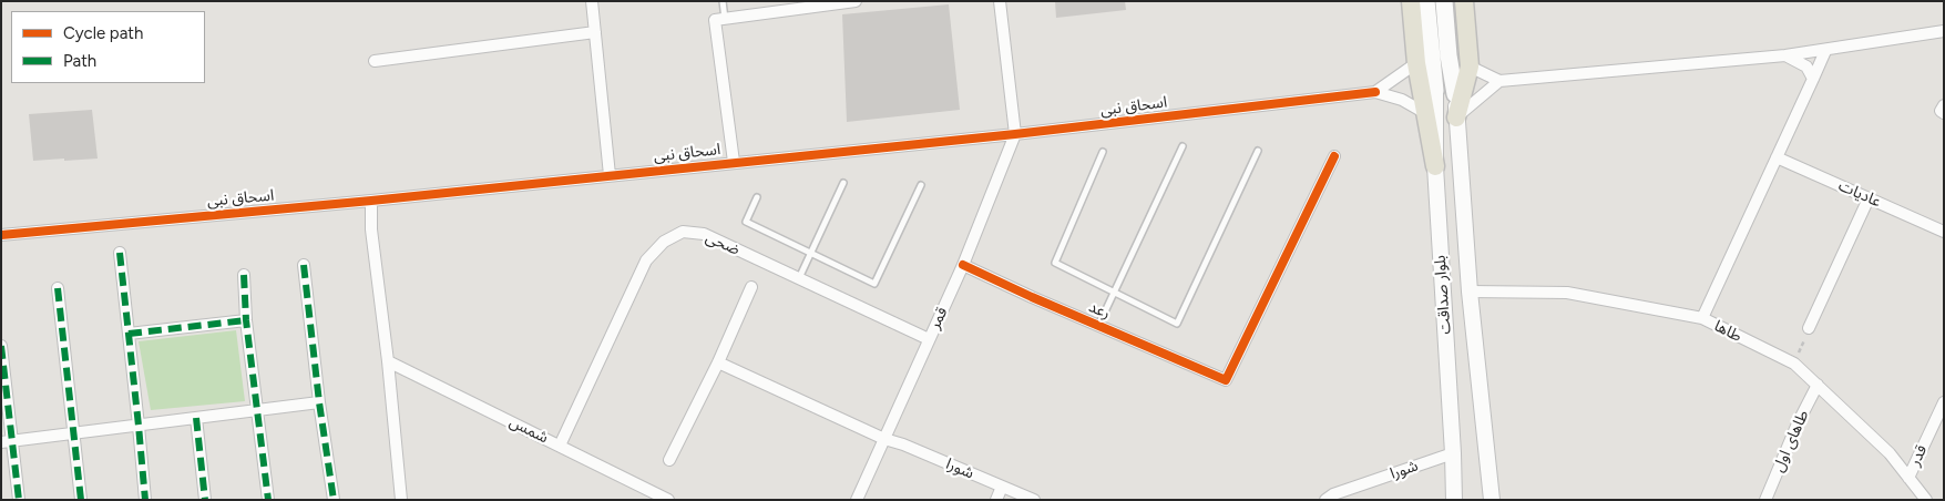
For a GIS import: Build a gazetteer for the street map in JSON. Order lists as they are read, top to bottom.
{
  "streets": {
    "street": [
      "اسحاق نبی",
      "عادیات",
      "ضحی",
      "بلوار صداقت",
      "رعد",
      "قمر",
      "طاها",
      "شمس",
      "طاهای اول",
      "قدر",
      "شورا"
    ]
  },
  "crossings": [
    ["اسحاق نبی", "قمر"],
    ["ضحی", "قمر"],
    ["ضحی", "شمس"],
    ["بلوار صداقت", "طاها"],
    ["بلوار صداقت", "شورا"],
    ["رعد", "قمر"],
    ["قمر", "شورا"],
    ["طاها", "طاهای اول"],
    ["طاها", "قدر"]
  ],
  "legend": ["Cycle path", "Path"]
}
